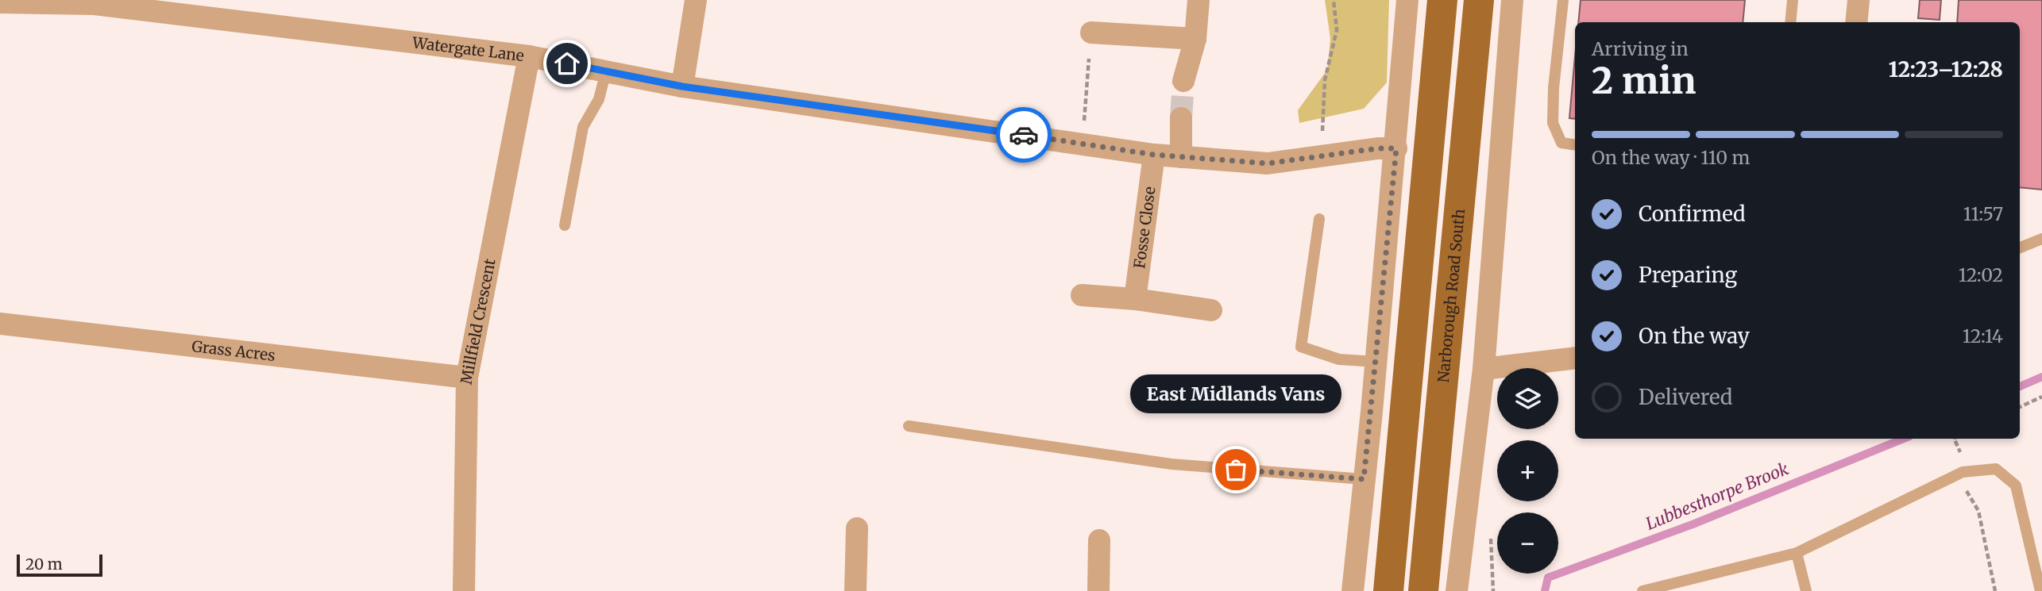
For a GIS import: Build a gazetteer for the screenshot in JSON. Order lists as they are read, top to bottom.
{
  "streets": {
    "main road": ["Narborough Road South"],
    "street": [
      "Watergate Lane",
      "Fosse Close",
      "Millfield Crescent",
      "Grass Acres"
    ]
  },
  "crossings": [
    ["Watergate Lane", "Fosse Close"],
    ["Watergate Lane", "Millfield Crescent"],
    ["Millfield Crescent", "Grass Acres"]
  ],
  "water": ["Lubbesthorpe Brook"],
  "places": ["East Midlands Vans"],
  "scale_bar": "20 m",
  "page": {
    "heading": ["2 min", "Arriving in", "12:23–12:28"],
    "bar": "On the way · 110 m",
    "list": [
      ["Confirmed", "11:57"],
      ["Preparing", "12:02"],
      ["On the way", "12:14"],
      "Delivered"
    ],
    "map_buttons": ["+", "−"],
    "bubble": "East Midlands Vans",
    "scale": "20 m"
  }
}
